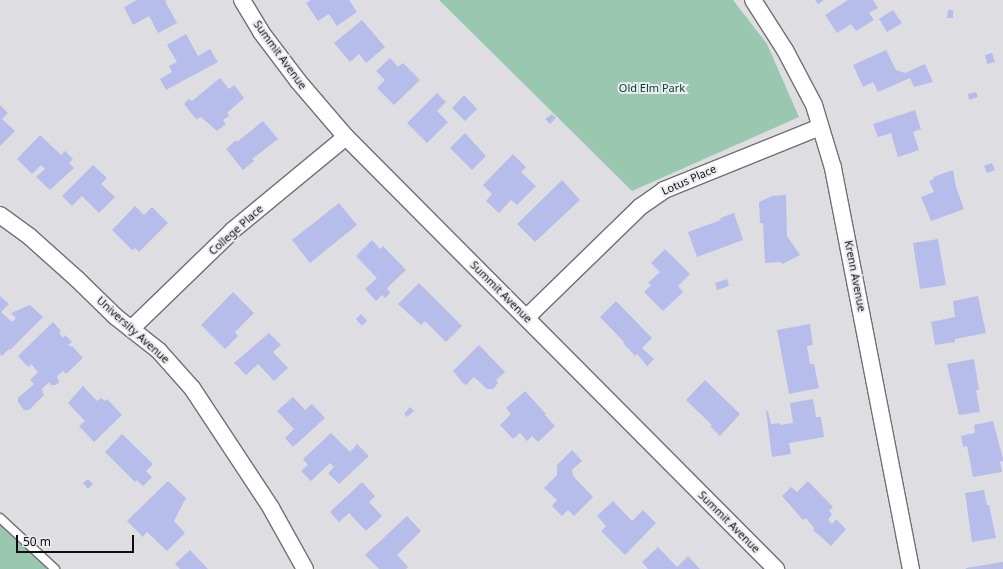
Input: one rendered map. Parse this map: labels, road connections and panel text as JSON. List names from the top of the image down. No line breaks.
{"streets":{"street":["Summit Avenue","Lotus Place","College Place","Krenn Avenue","University Avenue"]},"crossings":[["Summit Avenue","Lotus Place"],["Summit Avenue","College Place"],["Lotus Place","Krenn Avenue"],["College Place","University Avenue"]],"parks":["Old Elm Park"],"scale_bar":"50 m"}
